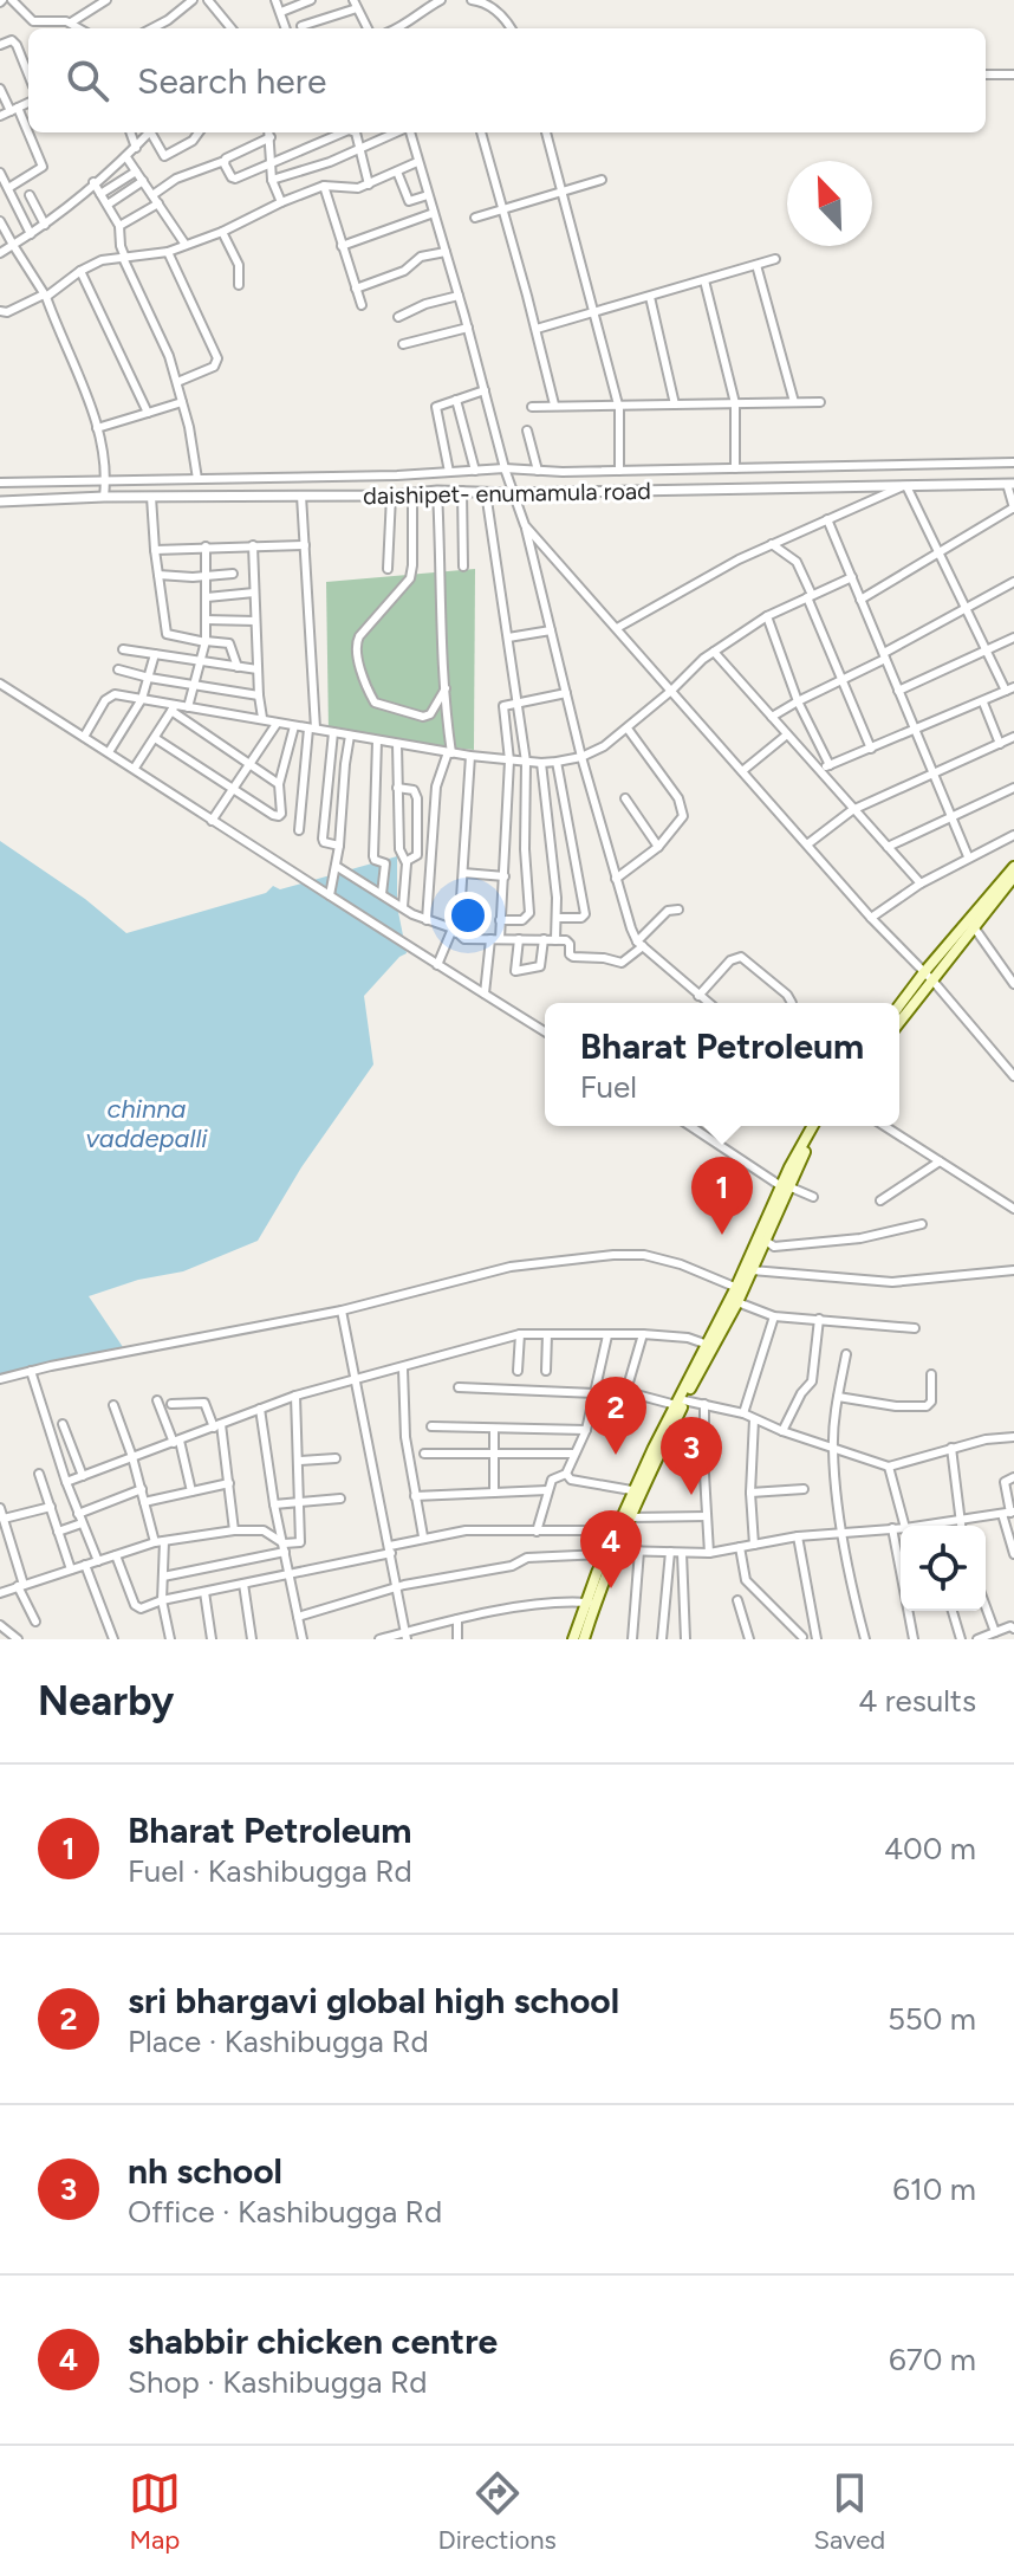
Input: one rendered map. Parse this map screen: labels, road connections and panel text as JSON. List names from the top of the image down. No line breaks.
{"streets":{"street":["daishipet- enumamula road"]},"water":["chinna vaddepalli"],"north":"top left","page":{"search":"Search here","popup":["Bharat Petroleum","Fuel"],"pins":["1","2","3","4"],"heading":["Nearby","4 results"],"list":[{"mark":"1","name":"Bharat Petroleum","note":"Fuel · Kashibugga Rd","value":"400 m"},{"mark":"2","name":"sri bhargavi global high school","note":"Place · Kashibugga Rd","value":"550 m"},{"mark":"3","name":"nh school","note":"Office · Kashibugga Rd","value":"610 m"},{"mark":"4","name":"shabbir chicken centre","note":"Shop · Kashibugga Rd","value":"670 m"}],"nav":["Map","Directions","Saved"]}}
